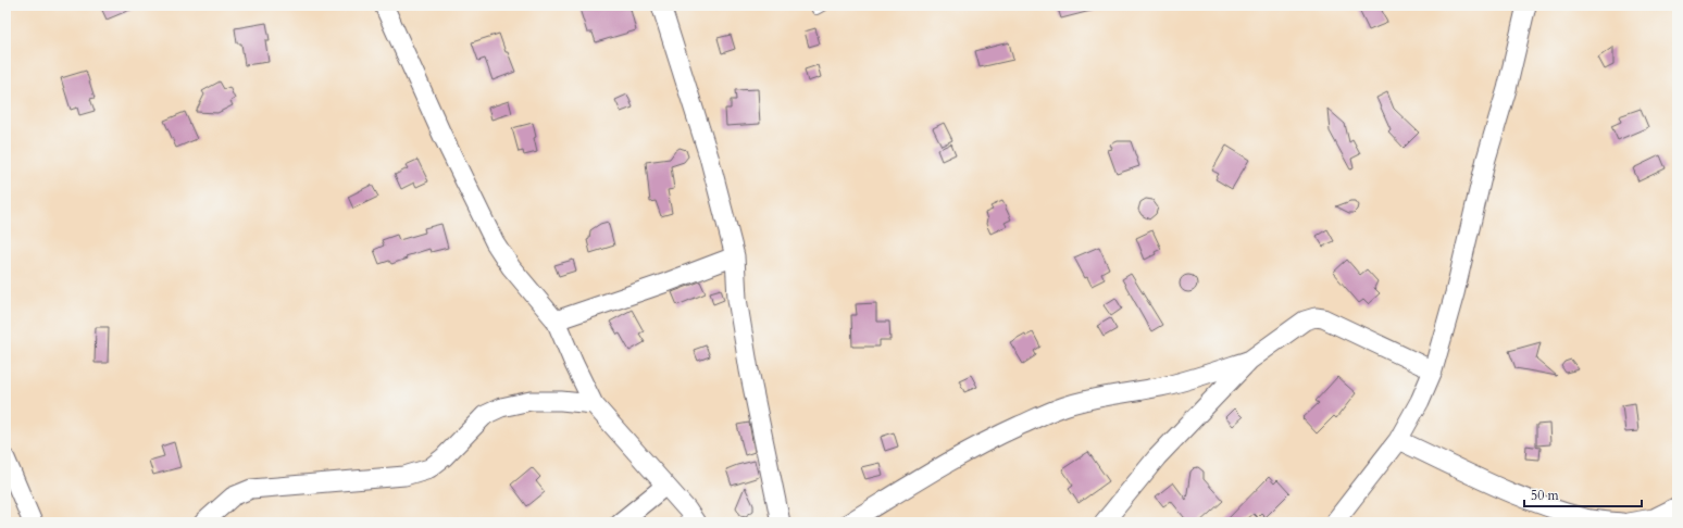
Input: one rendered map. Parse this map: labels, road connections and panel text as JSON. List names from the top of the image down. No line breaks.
{"scale_bar":"50 m"}
